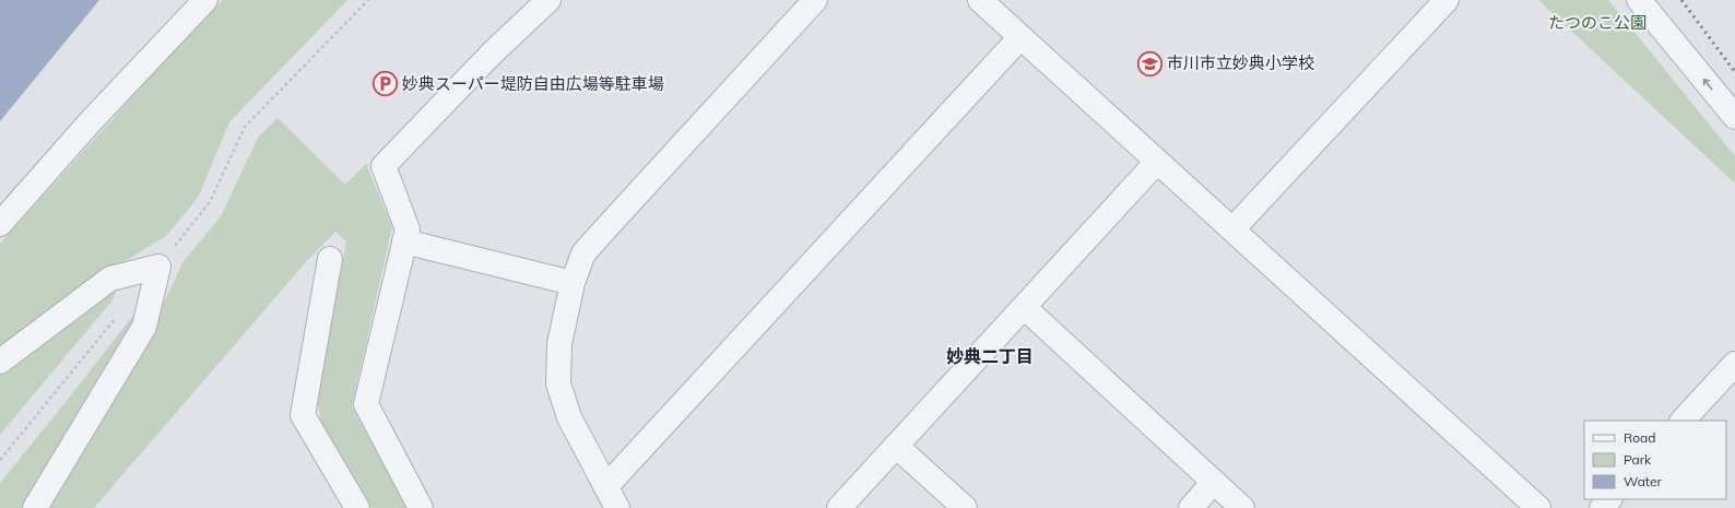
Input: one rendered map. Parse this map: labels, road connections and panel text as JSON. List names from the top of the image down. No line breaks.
{"districts":["妙典二丁目"],"parks":["たつのこ公園"],"places":{"school or university":["市川市立妙典小学校"],"parking":["妙典スーパー堤防自由広場等駐車場"]},"legend":["Road","Park","Water"]}
